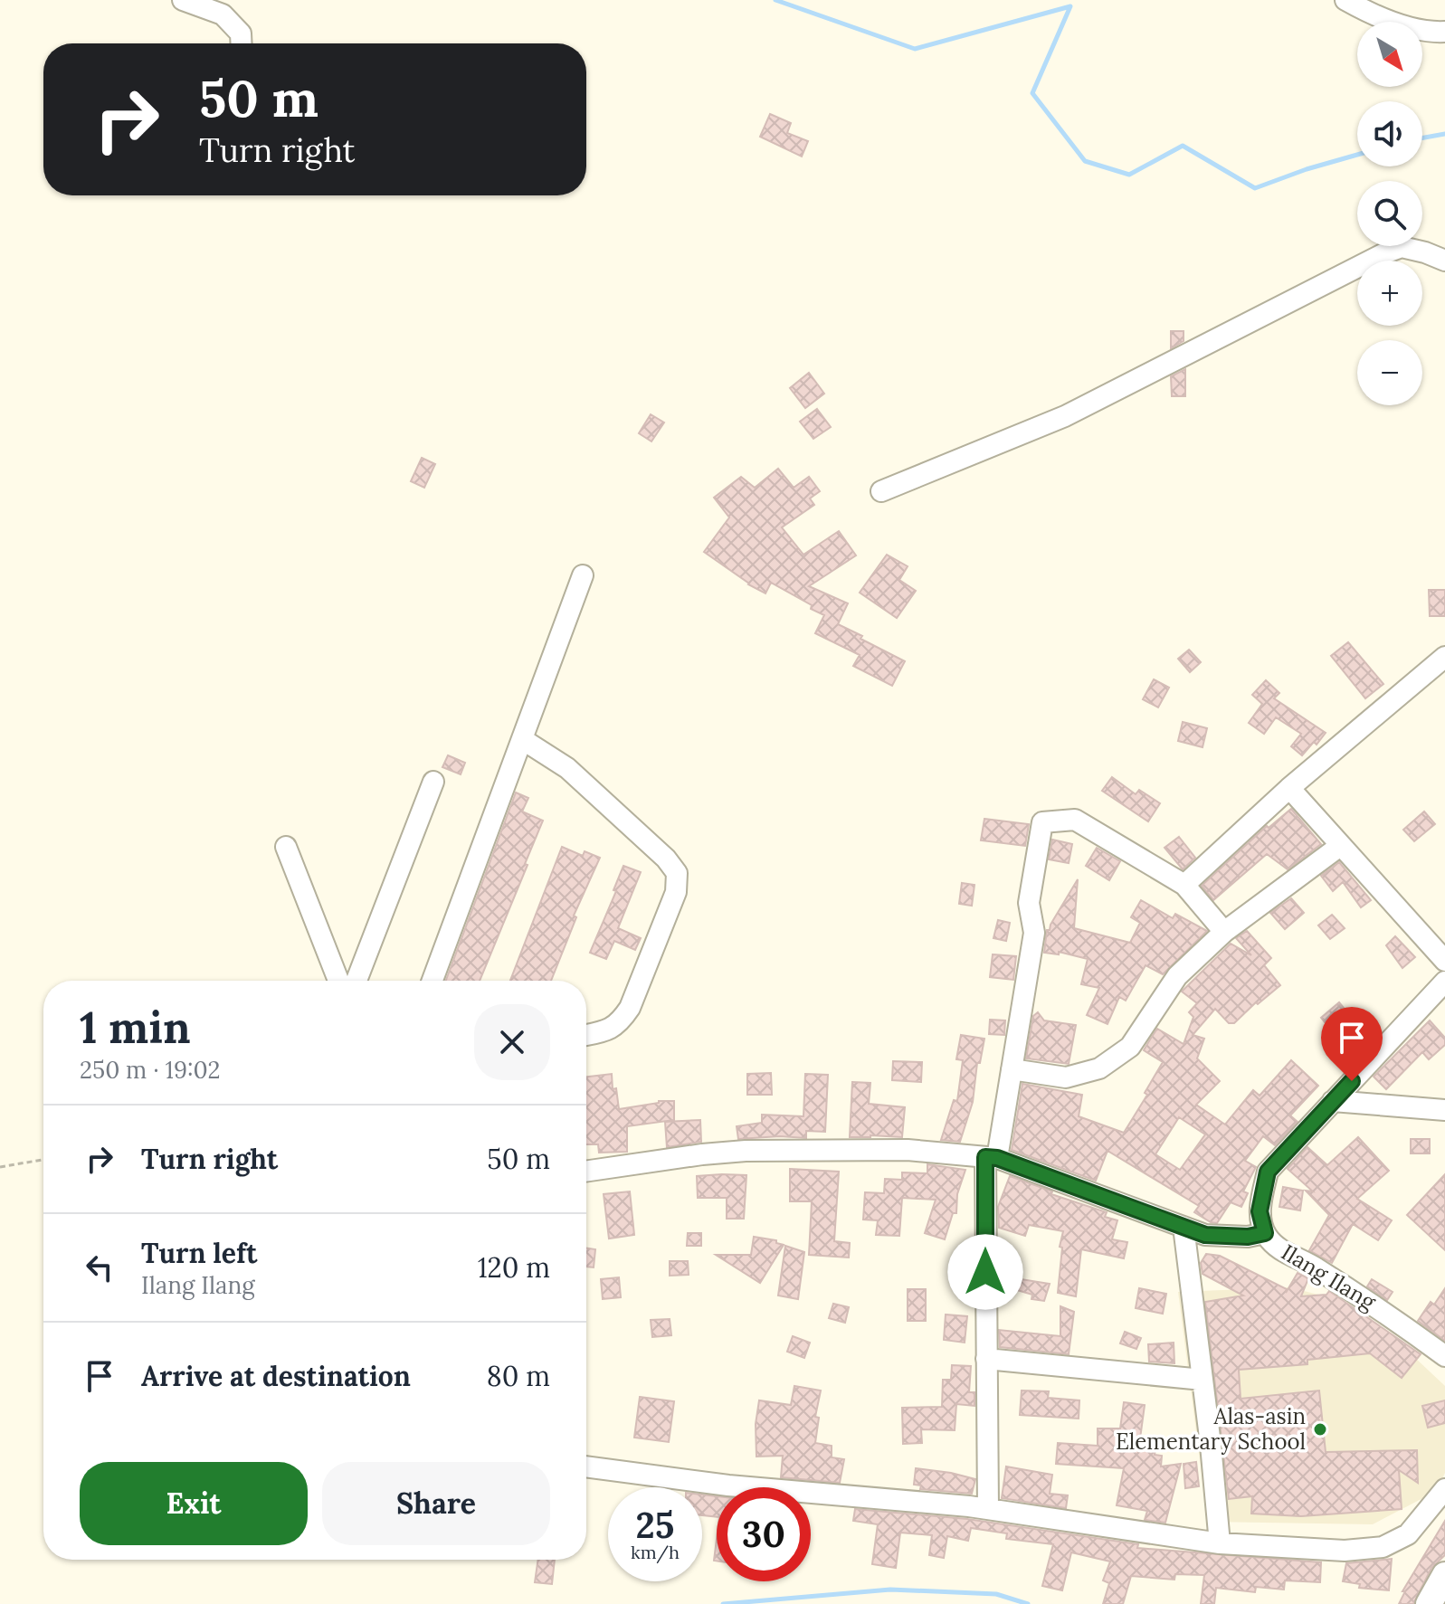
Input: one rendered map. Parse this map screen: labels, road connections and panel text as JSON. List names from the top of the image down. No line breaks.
{"streets":{"street":["Ilang Ilang"]},"places":["Alas-asin Elementary School"],"north":"bottom right","page":{"map_buttons":["+","−"],"turn":["50 m","Turn right"],"heading":["1 min","250 m · 19:02"],"list":[{"name":"Turn right","value":"50 m"},{"name":"Turn left","note":"Ilang Ilang","value":"120 m"},{"name":"Arrive at destination","value":"80 m"}],"buttons":["Exit","Share"],"speed":"25 km/h","limit":"30"}}
